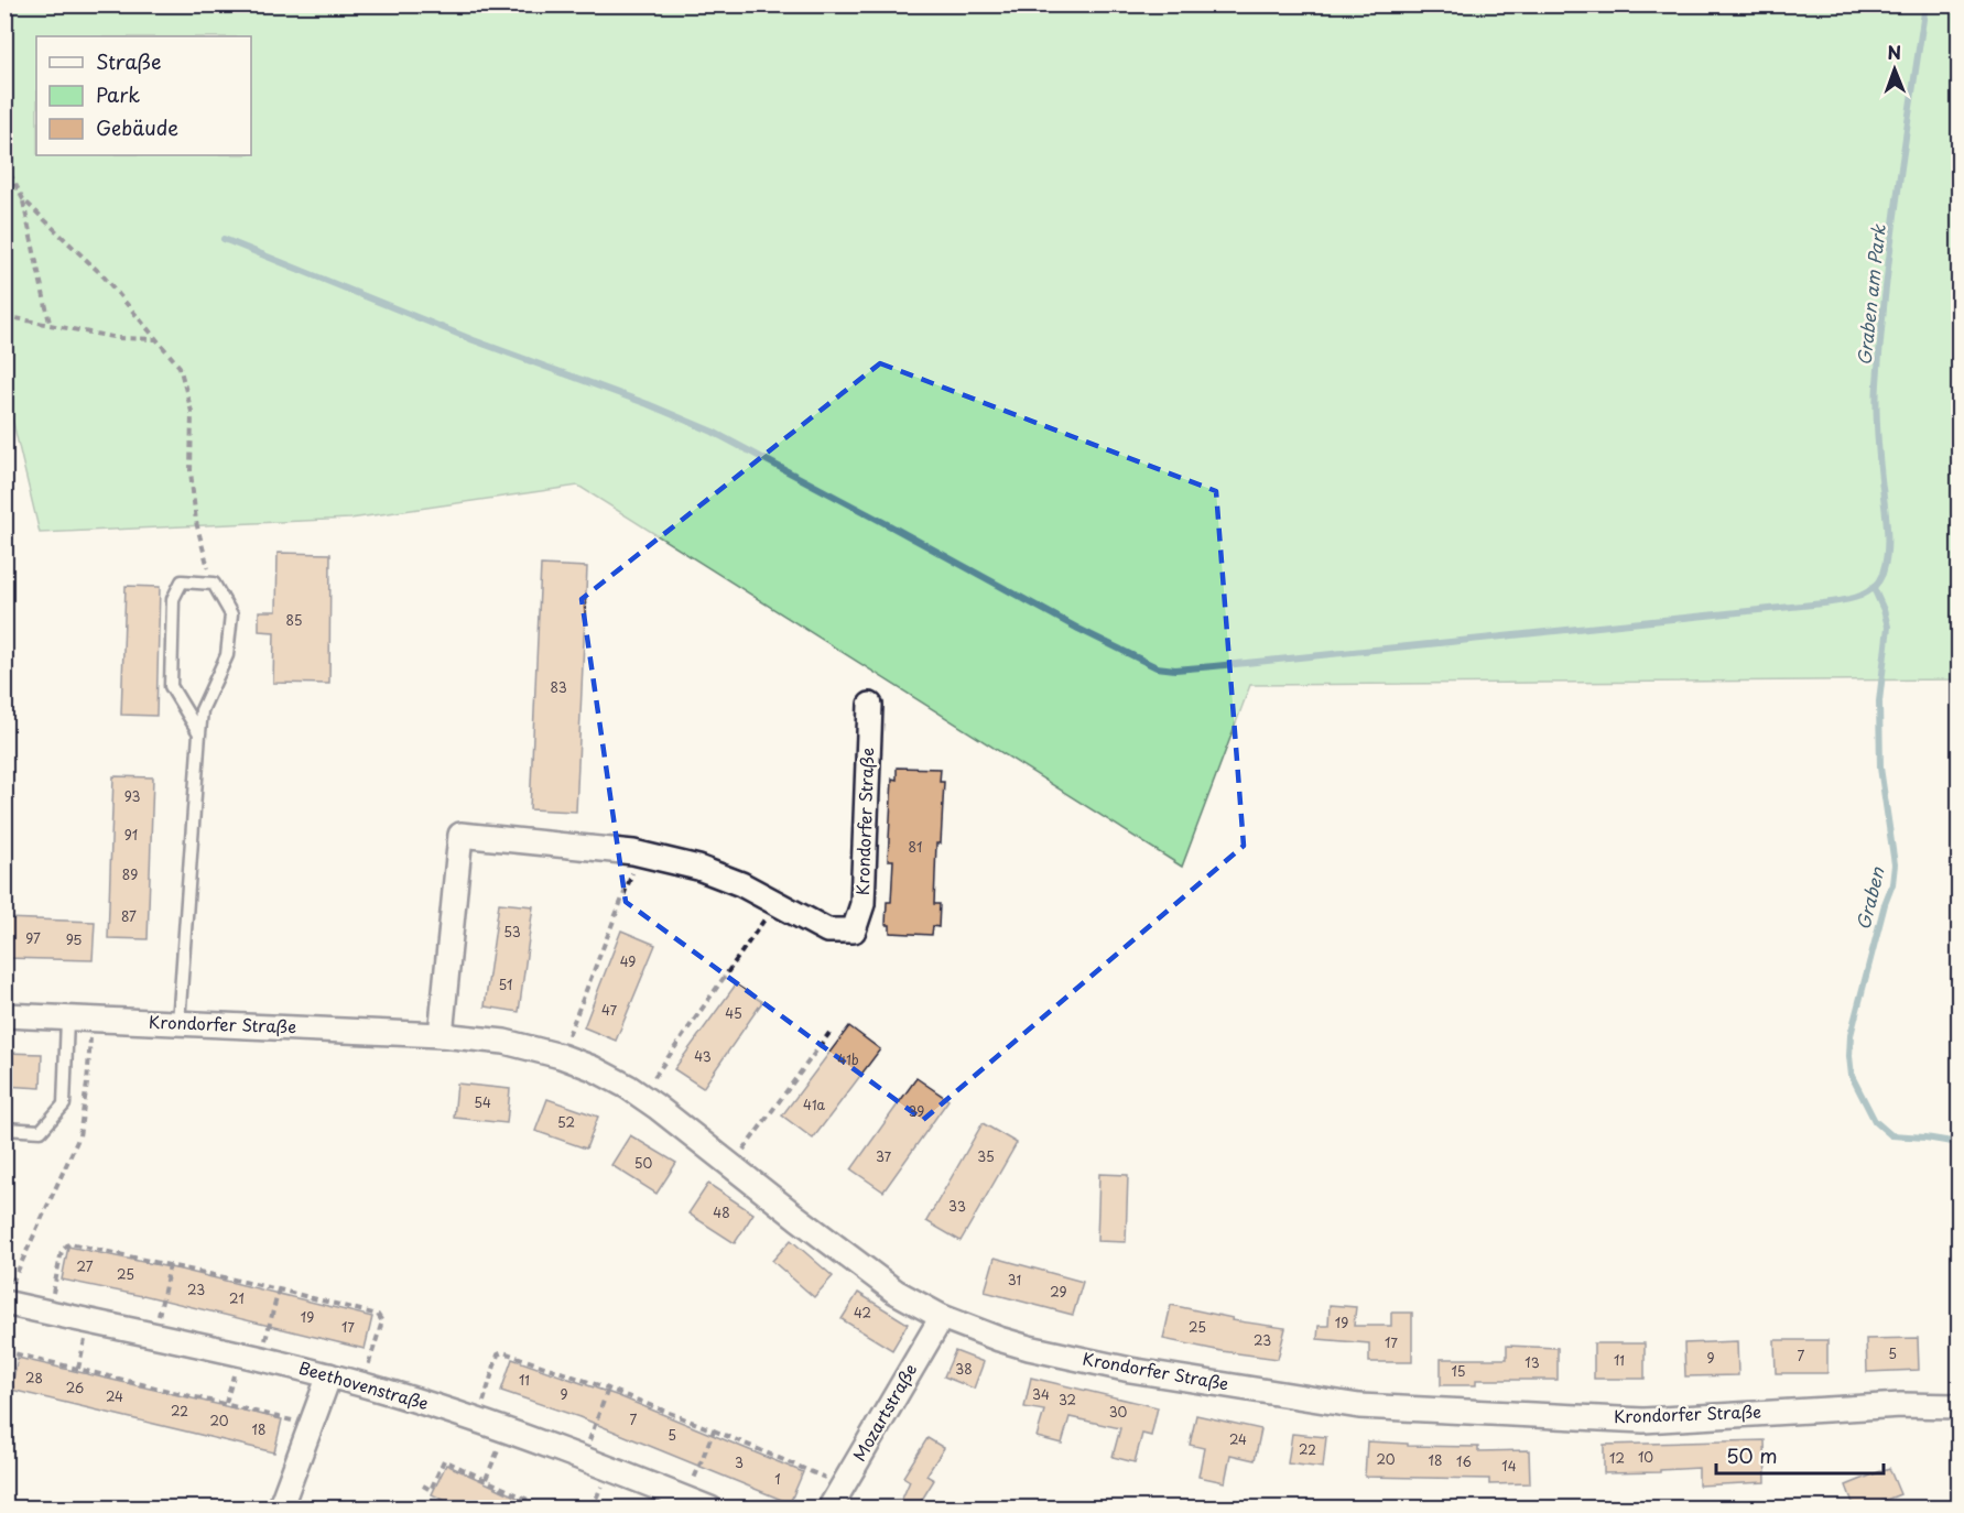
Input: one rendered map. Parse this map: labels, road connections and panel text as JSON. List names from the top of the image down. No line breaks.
{"streets":{"street":["Krondorfer Straße","Beethovenstraße","Mozartstraße"]},"crossings":[["Krondorfer Straße","Mozartstraße"]],"water":["Graben am Park","Graben"],"house_numbers":["85","83","93","91","81","89","87","53","97","95","49","51","47","45","43","41b","54","41a","39","52","37","35","50","33","48","27","25","31","23","29","21","42","19","19","17","25","23","17","5","7","9","11","13","38","15","28","11","26","9","34","24","32","22","30","7","20","18","5","24","22","10","12","20","18","16","3","14","1"],"legend":["Straße","Park","Gebäude"],"scale_bar":"50 m","north":"top"}
